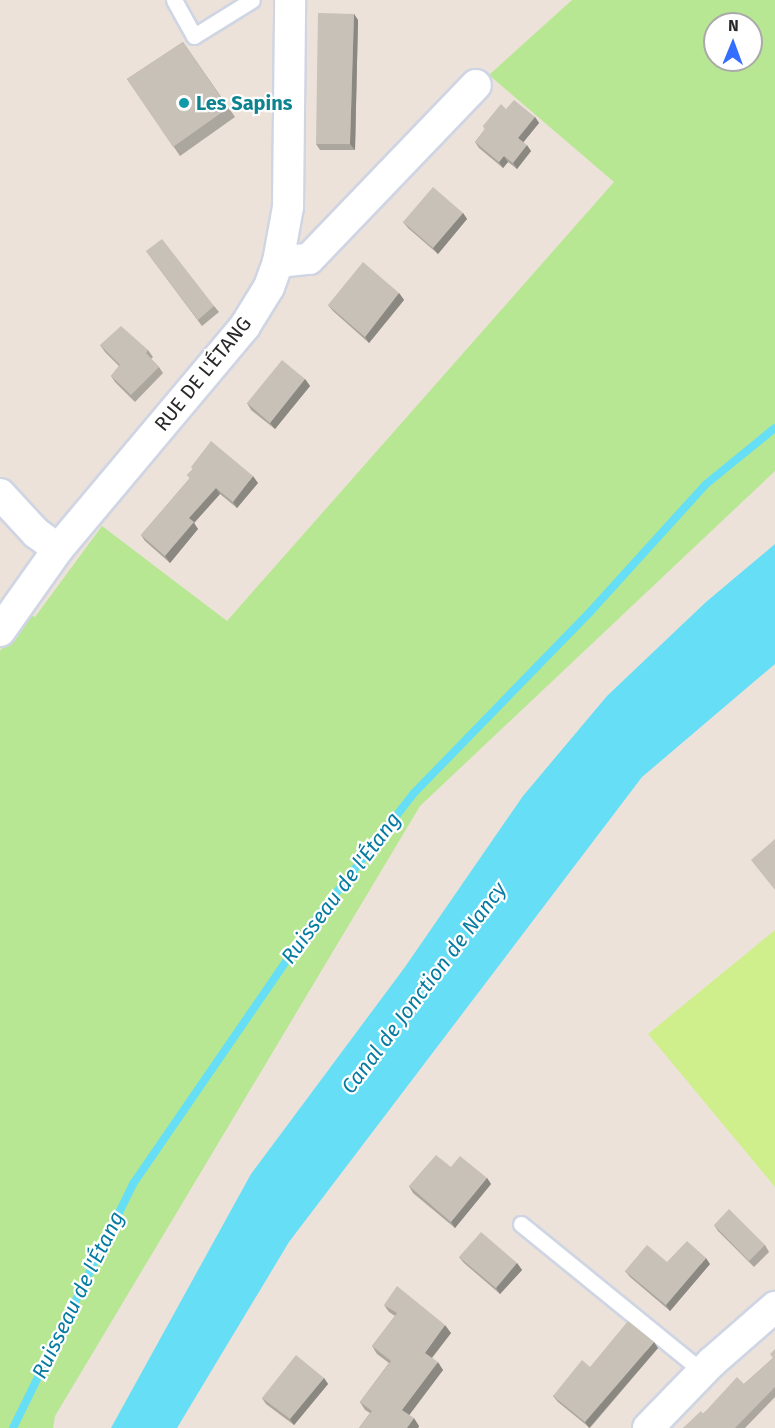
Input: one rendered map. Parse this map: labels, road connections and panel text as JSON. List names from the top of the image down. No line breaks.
{"streets":{"street":["RUE DE L'ÉTANG"]},"water":["Ruisseau de l'Étang","Canal de Jonction de Nancy"],"places":["Les Sapins"],"north":"top"}
